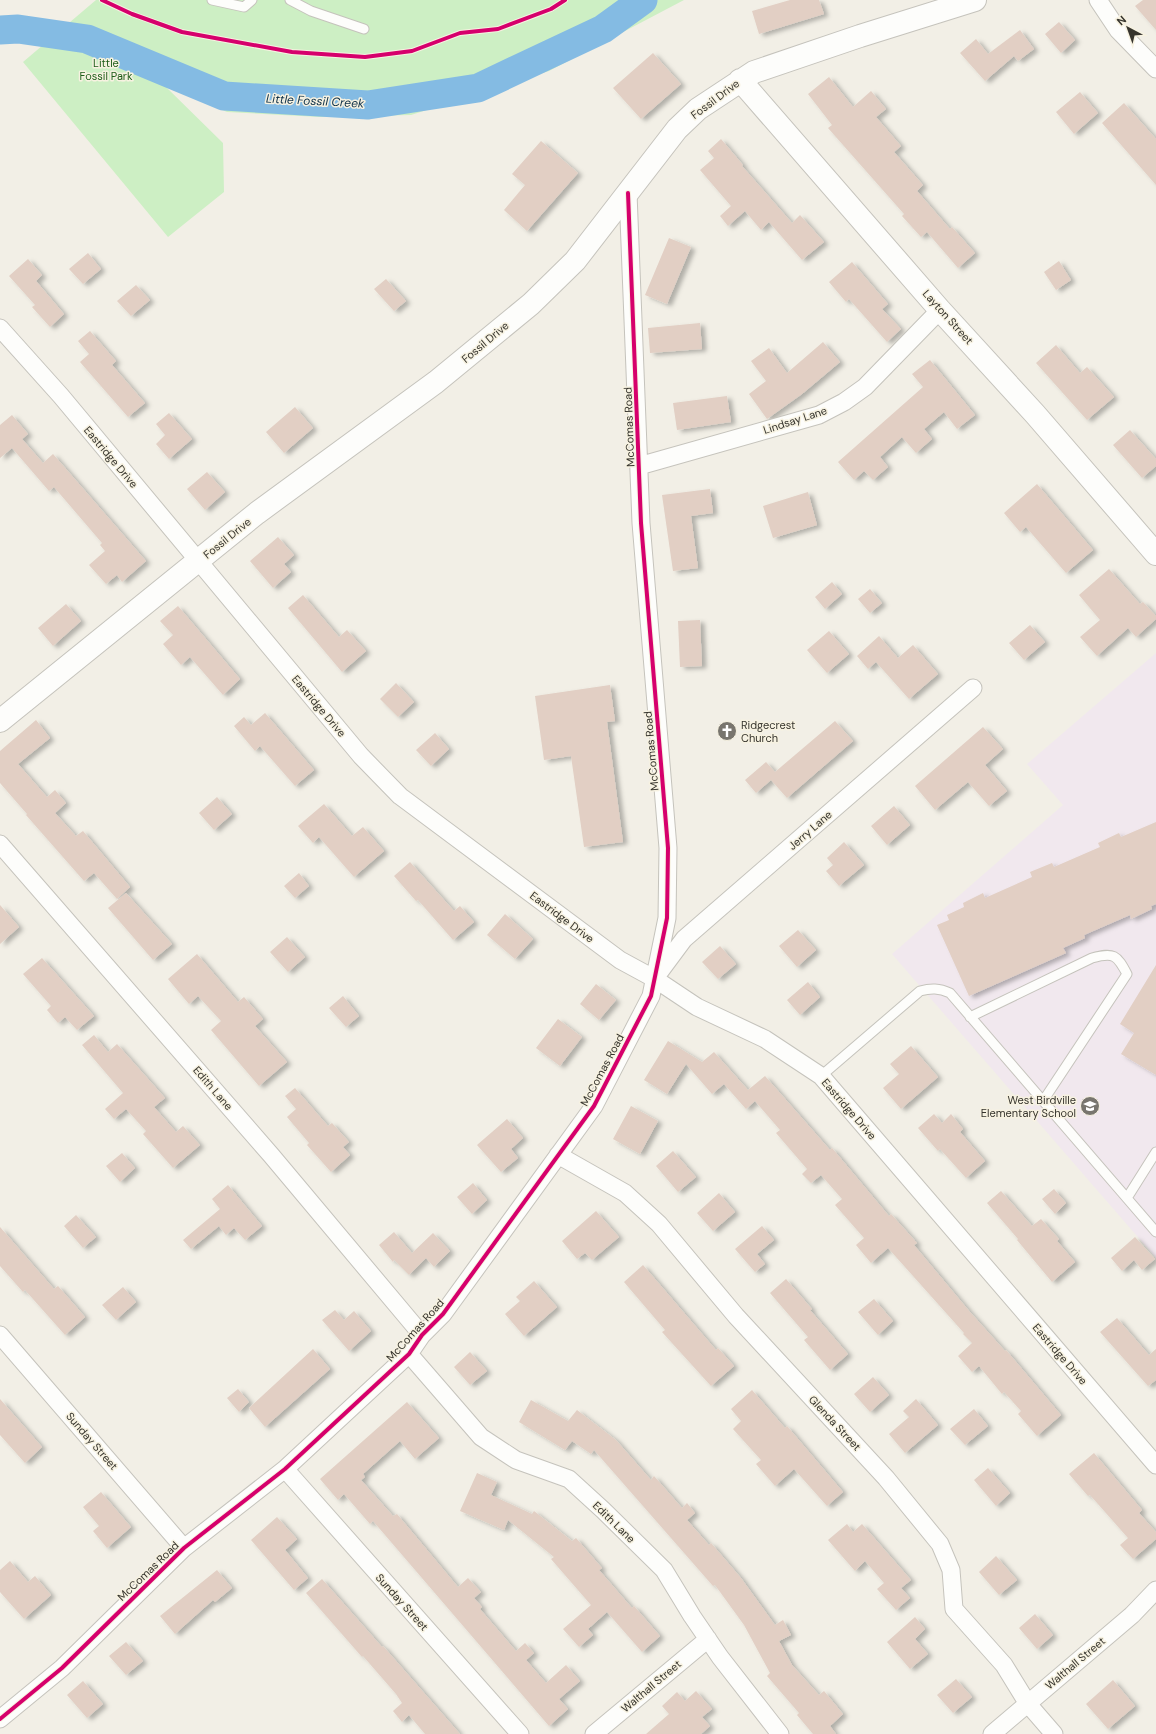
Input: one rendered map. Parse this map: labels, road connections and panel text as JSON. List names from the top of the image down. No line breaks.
{"streets":{"street":["Fossil Drive","Layton Street","Lindsay Lane","McComas Road","Eastridge Drive","Jerry Lane","Edith Lane","Glenda Street","Sunday Street","Walthall Street"]},"crossings":[["Fossil Drive","Layton Street"],["Fossil Drive","McComas Road"],["Fossil Drive","Eastridge Drive"],["Layton Street","Lindsay Lane"],["Lindsay Lane","McComas Road"],["McComas Road","Eastridge Drive"],["McComas Road","Jerry Lane"],["McComas Road","Edith Lane"],["McComas Road","Glenda Street"],["McComas Road","Sunday Street"],["Eastridge Drive","Jerry Lane"],["Edith Lane","Walthall Street"],["Glenda Street","Walthall Street"]],"water":["Little Fossil Creek"],"parks":["Little Fossil Park"],"places":{"church":["Ridgecrest Church"],"school or university":["West Birdville Elementary School"]},"north":"top left"}
